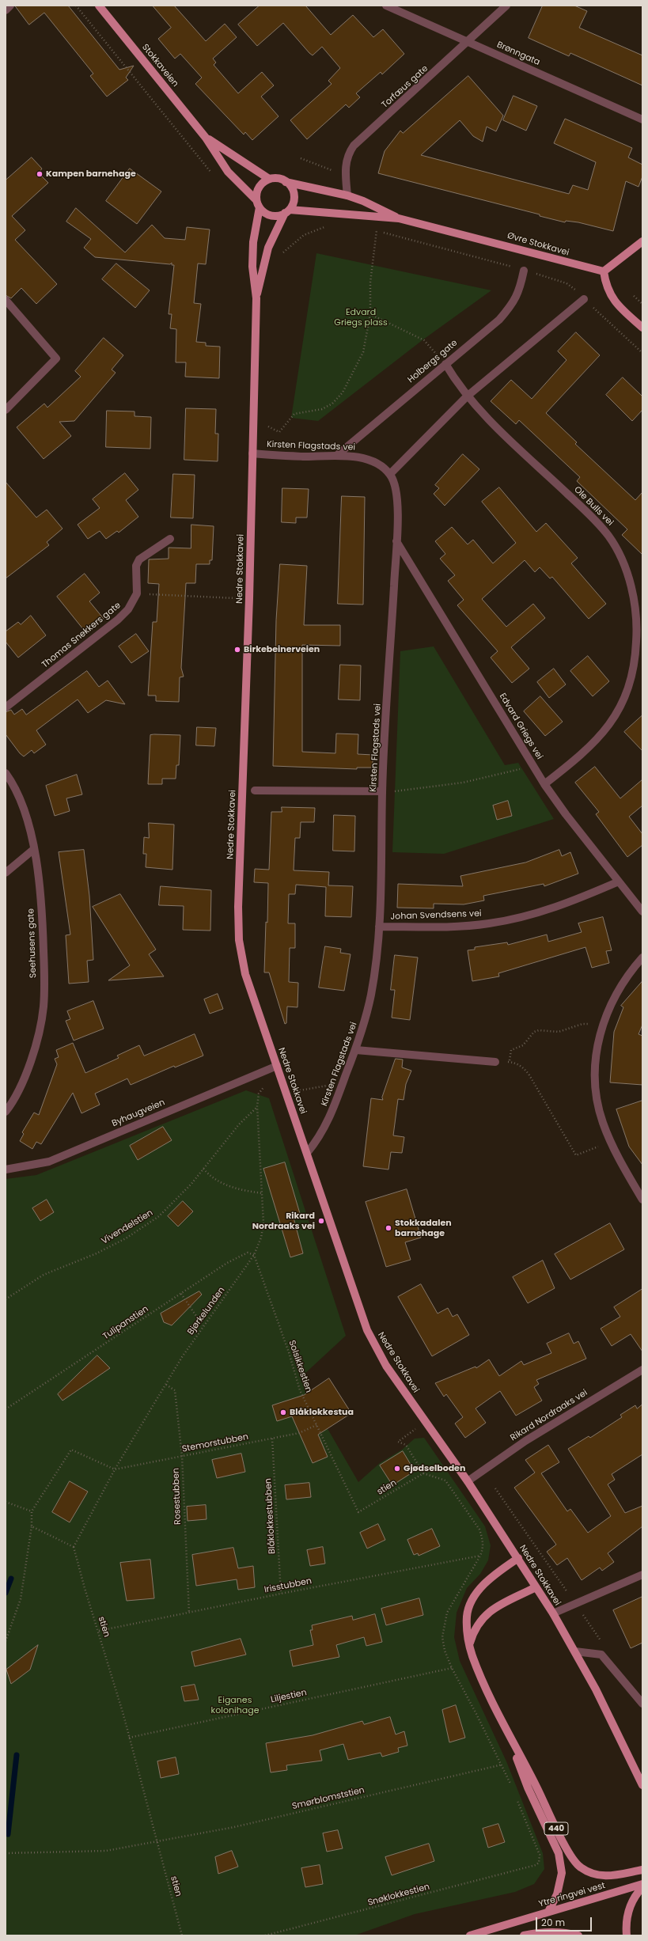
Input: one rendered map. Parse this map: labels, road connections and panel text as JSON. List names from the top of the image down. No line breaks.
{"streets":{"main road":["Stokkaveien","Øvre Stokkavei","Nedre Stokkavei","440","Ytre ringvei vest"],"street":["Brønngata","Torfæus gate","Holbergs gate","Kirsten Flagstads vei","Ole Bulls vei","Thomas Snekkers gate","Edvard Griegs vei","Johan Svendsens vei","Seehusens gate","Byhaugveien","Rikard Nordraaks vei"],"path":["Vivendelstien","Bjørkelunden","Tulipanstien","Solsikkestien","Stemorstubben","stien","Rosestubben","Blåklokkestubben","Irisstubben","Liljestien","Smørblomststien","Snøklokkestien"]},"crossings":[["Brønngata","Torfæus gate"],["Stokkaveien","Øvre Stokkavei"],["Stokkaveien","Nedre Stokkavei"],["Torfæus gate","Øvre Stokkavei"],["Øvre Stokkavei","Nedre Stokkavei"],["Holbergs gate","Kirsten Flagstads vei"],["Holbergs gate","Ole Bulls vei"],["Kirsten Flagstads vei","Nedre Stokkavei"],["Kirsten Flagstads vei","Edvard Griegs vei"],["Kirsten Flagstads vei","Johan Svendsens vei"],["Ole Bulls vei","Edvard Griegs vei"],["Nedre Stokkavei","Byhaugveien"],["Nedre Stokkavei","Rikard Nordraaks vei"],["Nedre Stokkavei","stien"],["Nedre Stokkavei","440"],["Edvard Griegs vei","Johan Svendsens vei"],["Vivendelstien","Bjørkelunden"],["Bjørkelunden","Tulipanstien"],["Bjørkelunden","Solsikkestien"],["Bjørkelunden","Stemorstubben"],["Bjørkelunden","stien"],["Bjørkelunden","Rosestubben"],["Tulipanstien","Solsikkestien"],["Solsikkestien","Stemorstubben"],["Solsikkestien","stien"],["Stemorstubben","Rosestubben"],["Stemorstubben","Blåklokkestubben"],["stien","Irisstubben"],["stien","Liljestien"],["stien","Smørblomststien"],["Rosestubben","Irisstubben"],["Blåklokkestubben","Irisstubben"],["440","Ytre ringvei vest"]],"parks":["Edvard Griegs plass","Eiganes kolonihage"],"places":["Kampen barnehage","Birkebeinerveien","Rikard Nordraaks vei","Stokkadalen barnehage","Blåklokkestua","Gjødselboden"],"scale_bar":"20 m"}
